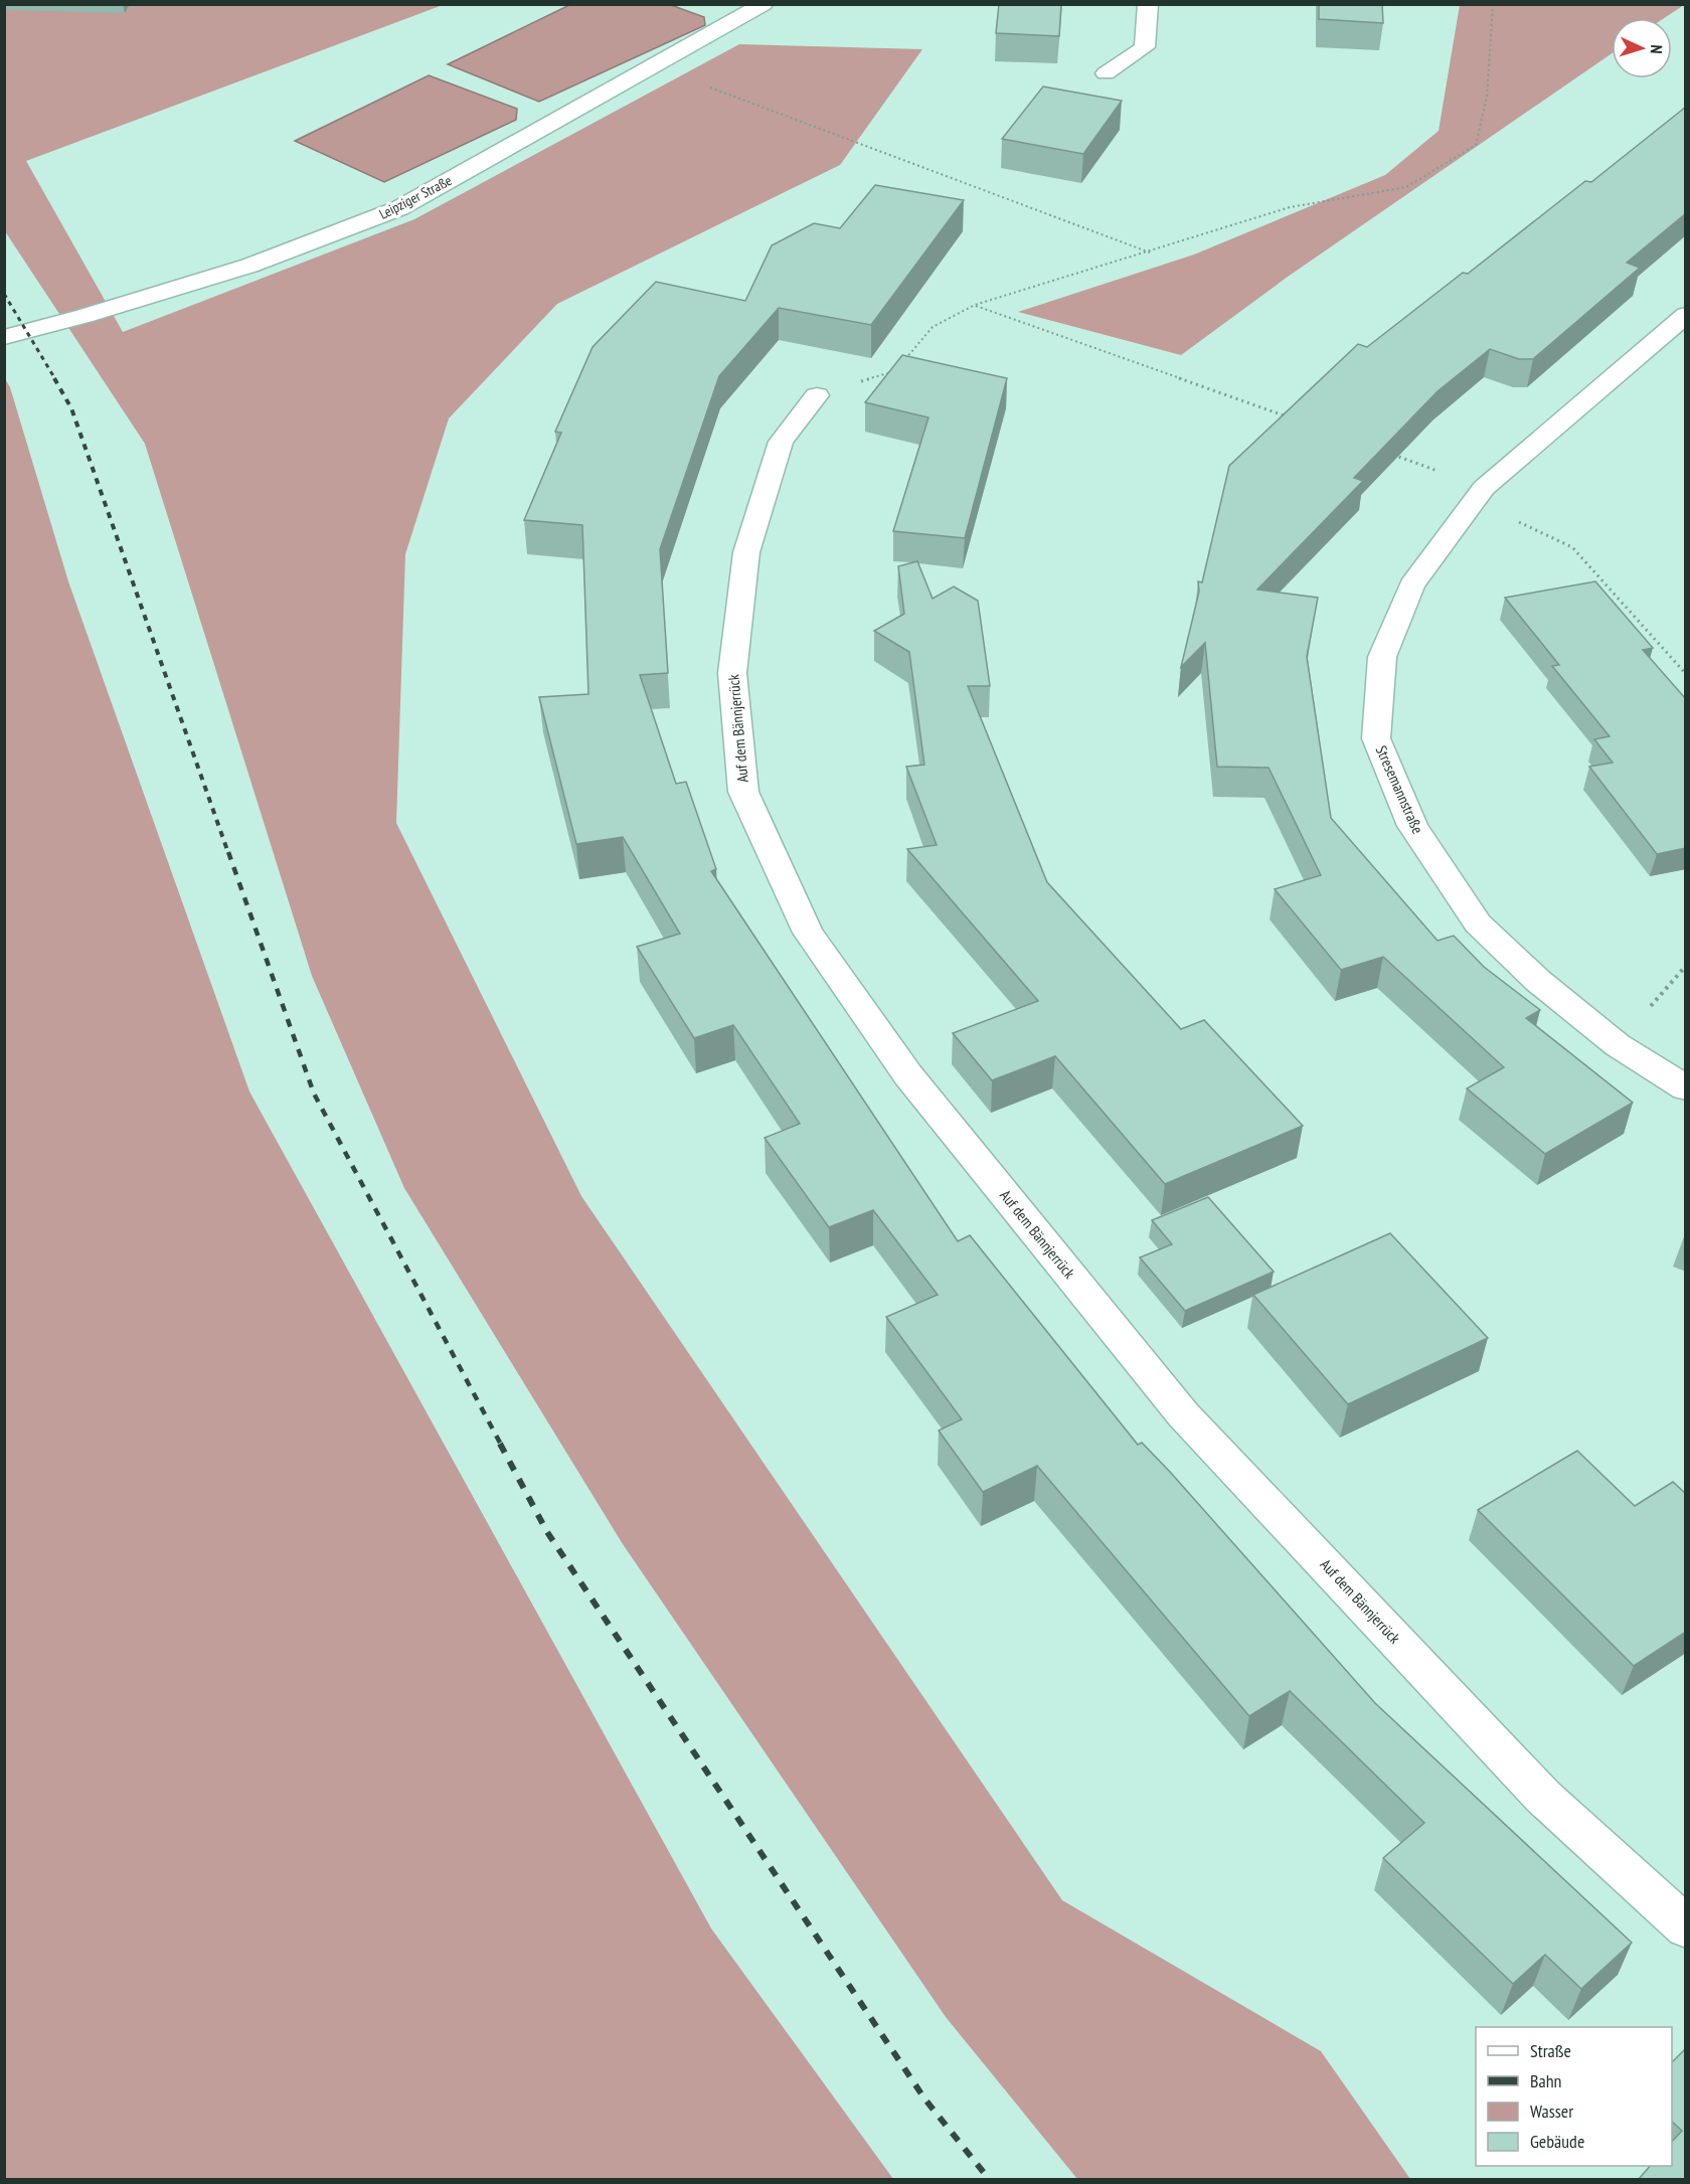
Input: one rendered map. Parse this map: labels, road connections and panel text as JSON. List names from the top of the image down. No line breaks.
{"streets":{"street":["Leipziger Straße","Auf dem Bännjerrück","Stresemannstraße"]},"legend":["Straße","Bahn","Wasser","Gebäude"],"north":"right"}
